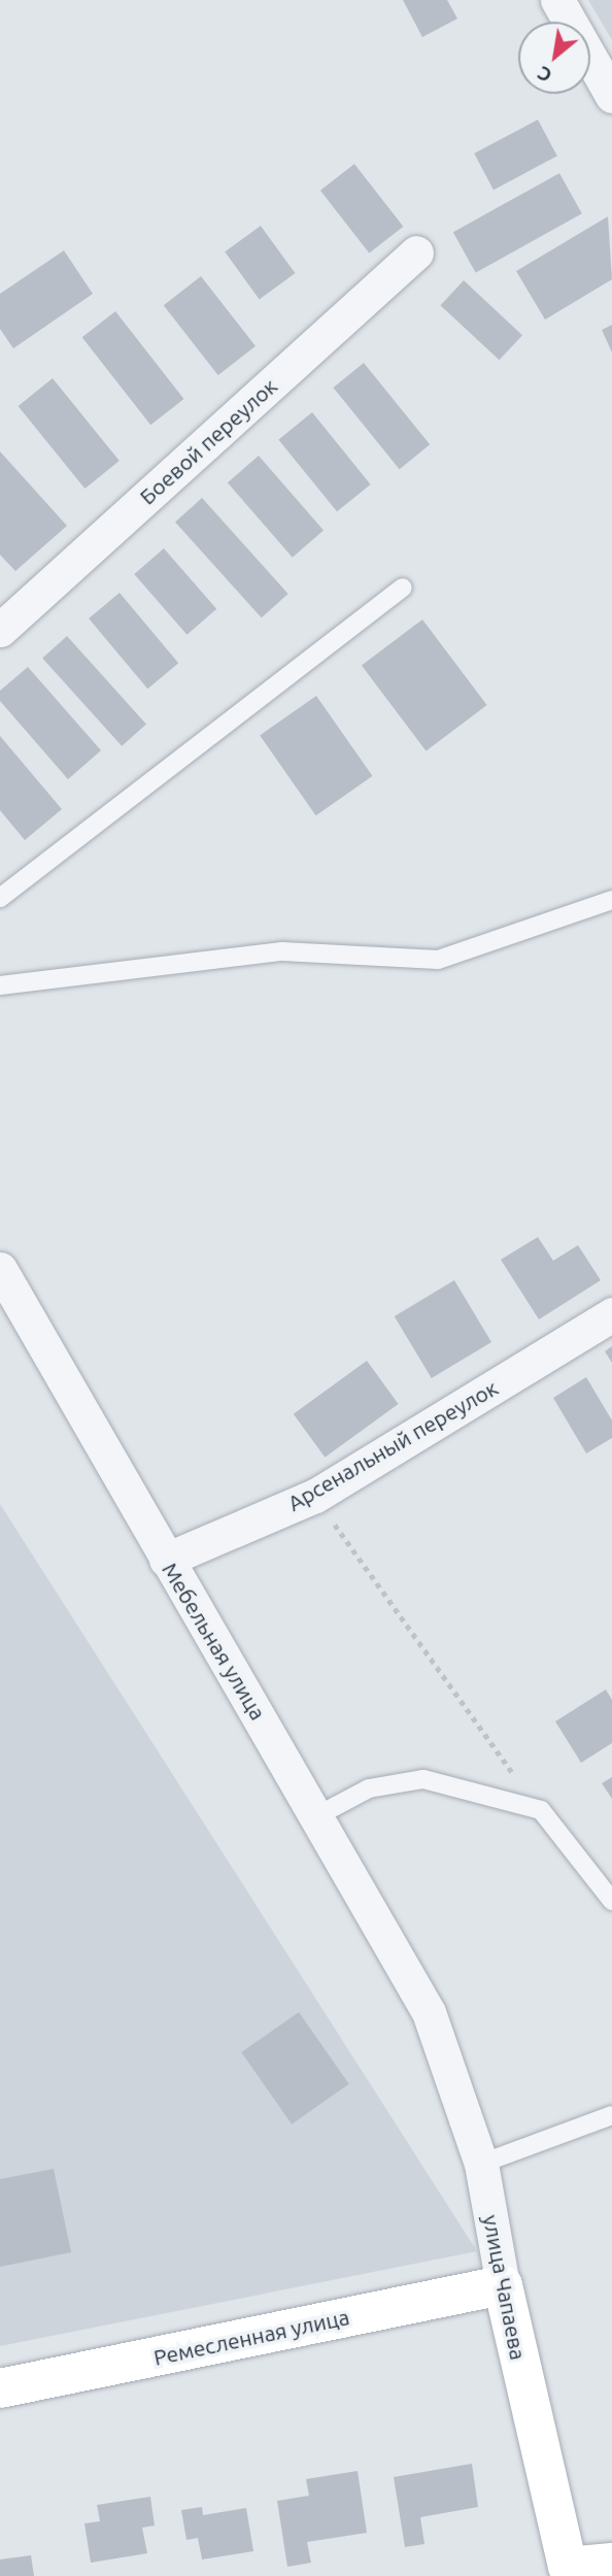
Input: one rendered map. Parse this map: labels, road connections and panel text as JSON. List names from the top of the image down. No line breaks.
{"streets":{"street":["Боевой переулок","Арсенальный переулок","Мебельная улица","улица Чапаева","Ремесленная улица"]},"crossings":[["Арсенальный переулок","Мебельная улица"],["Мебельная улица","улица Чапаева"],["улица Чапаева","Ремесленная улица"]],"north":"bottom left"}
